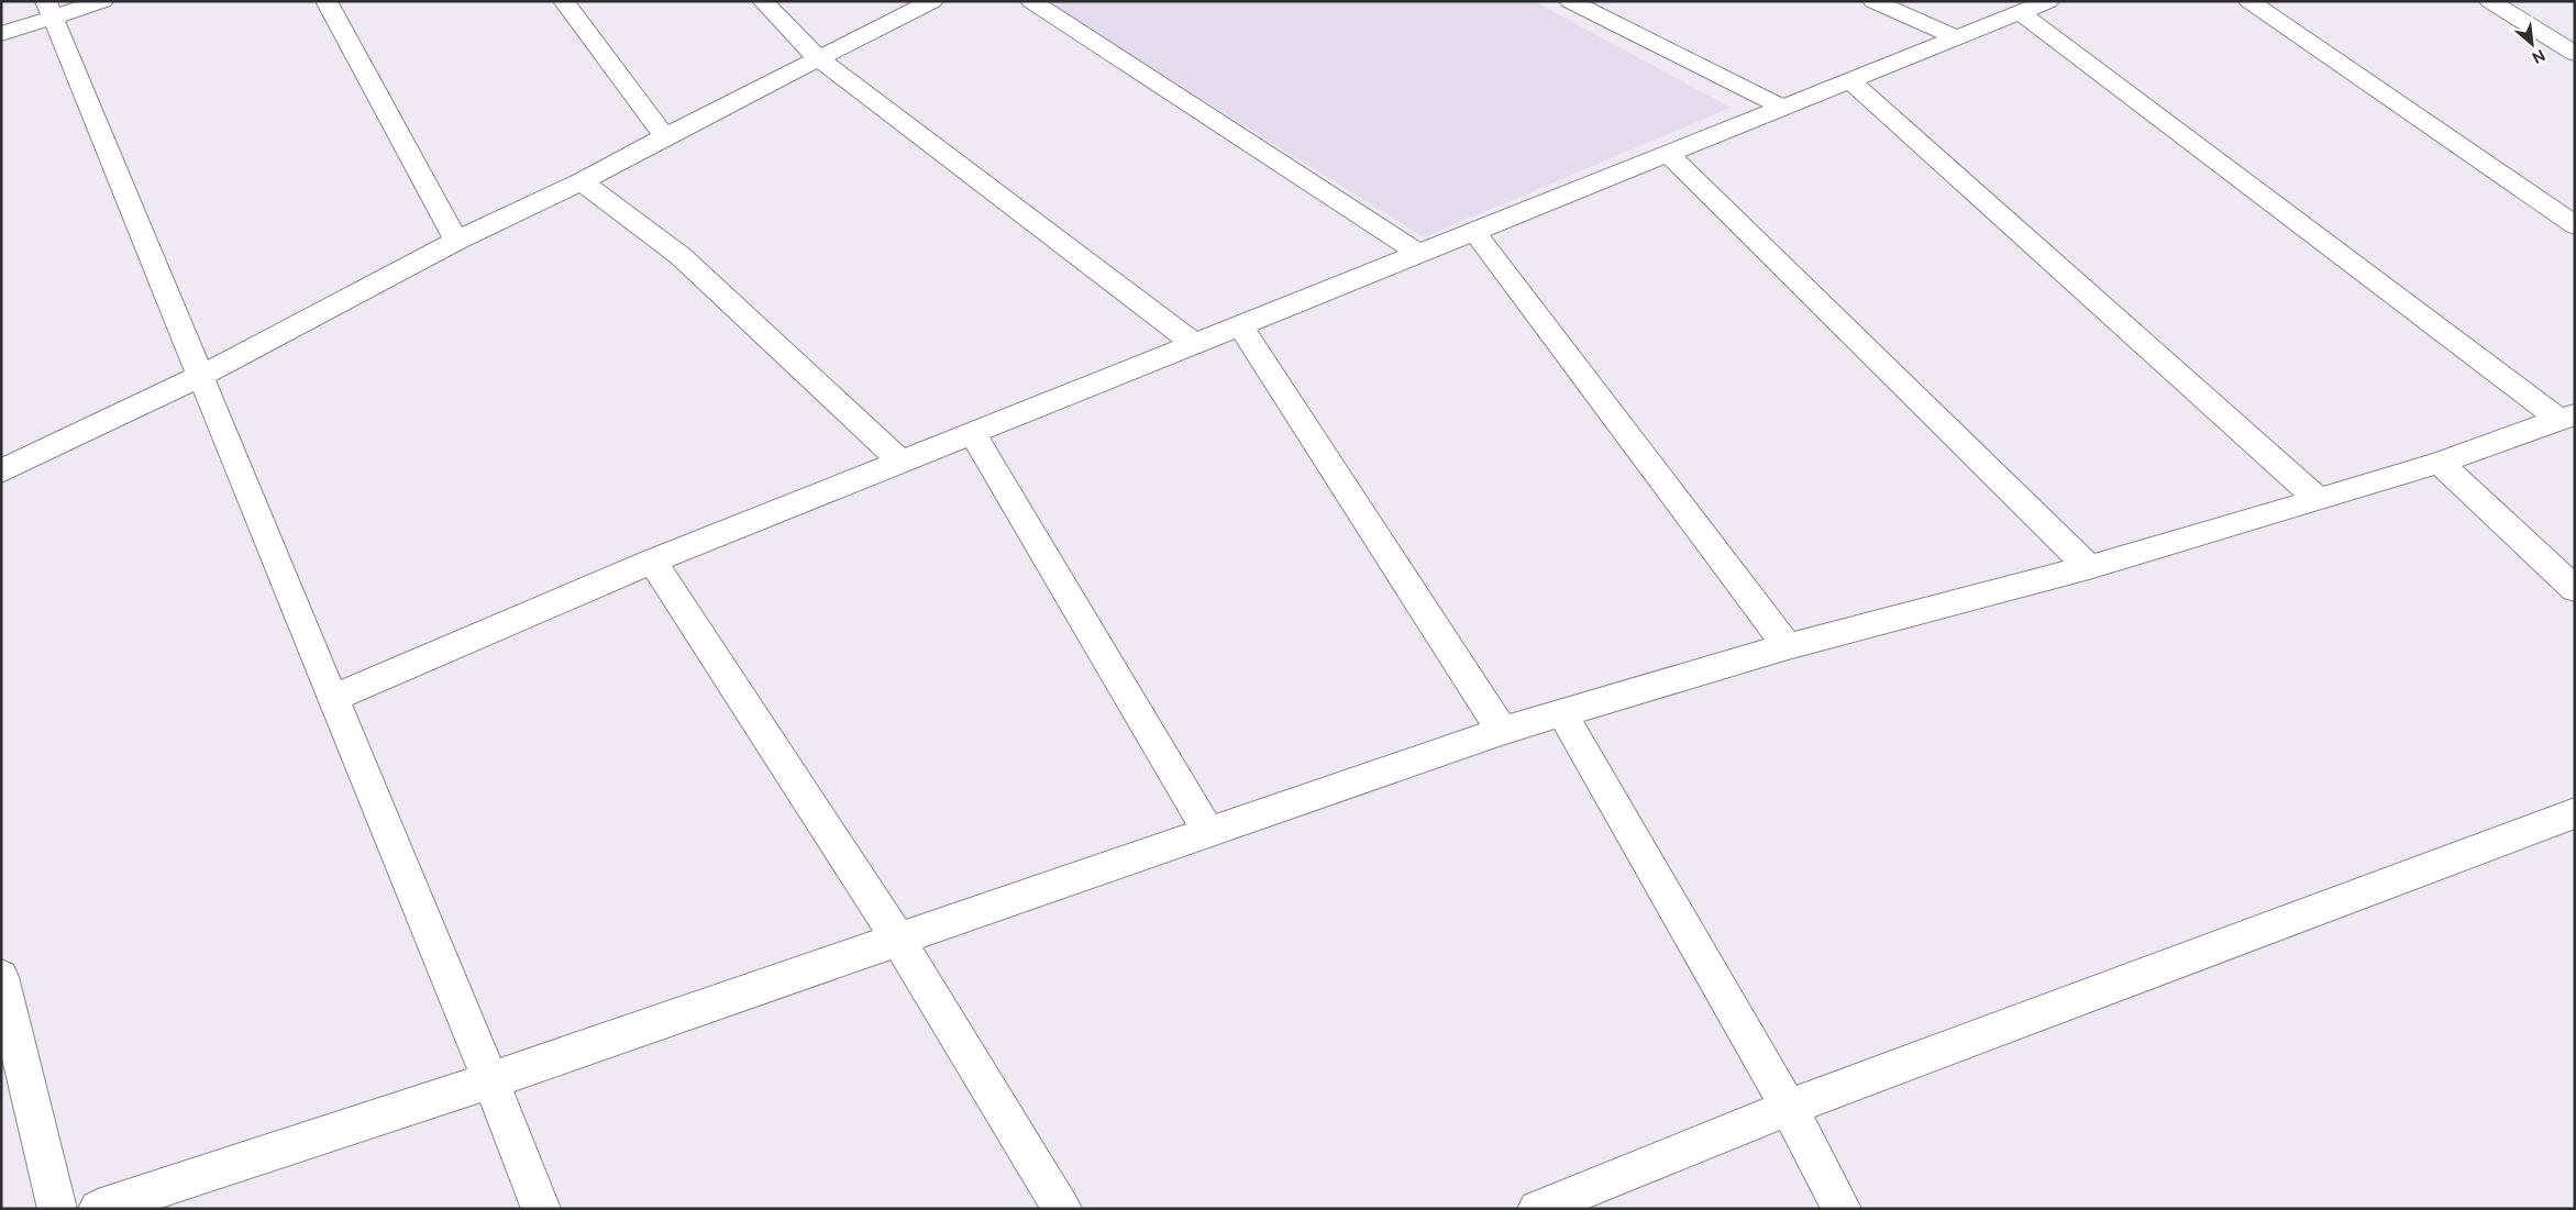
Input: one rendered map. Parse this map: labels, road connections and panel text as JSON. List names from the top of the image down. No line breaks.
{"north":"bottom right"}
